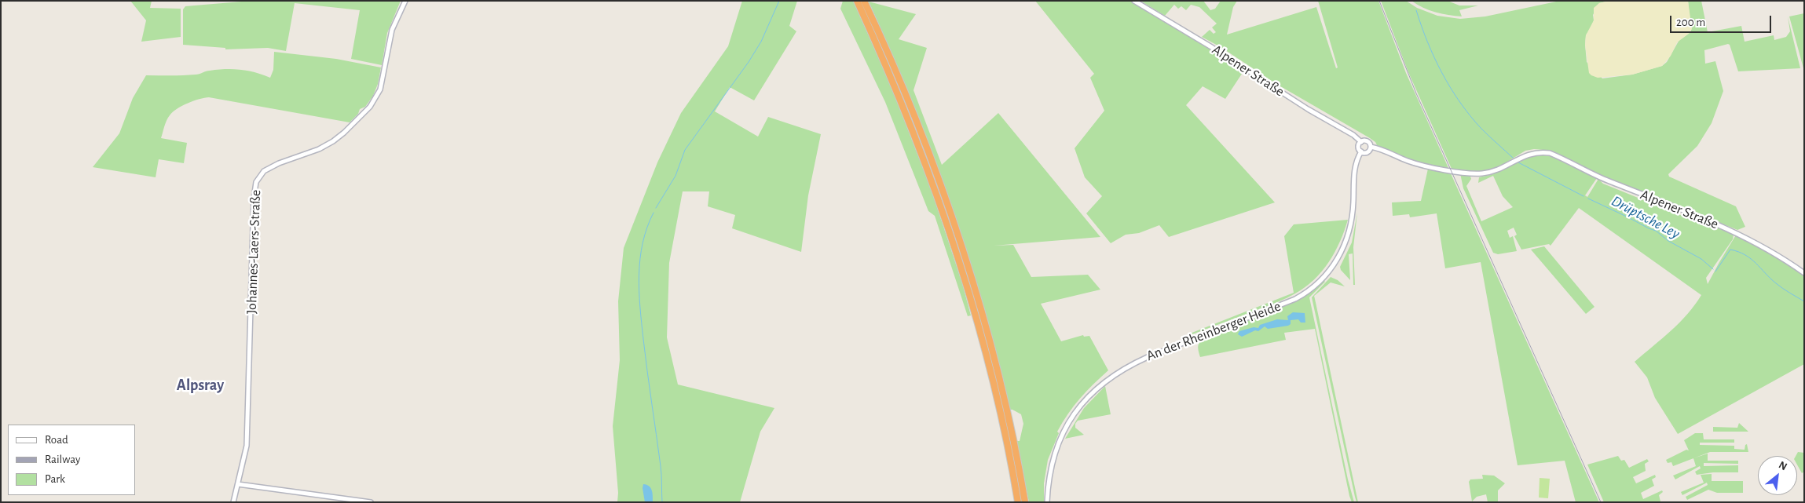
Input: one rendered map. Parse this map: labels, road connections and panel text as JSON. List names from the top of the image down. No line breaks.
{"streets":{"street":["Alpener Straße","Johannes-Laers-Straße","An der Rheinberger Heide"]},"crossings":[["Alpener Straße","An der Rheinberger Heide"]],"districts":["Alpsray"],"water":["Drüptsche Ley"],"legend":["Road","Railway","Park"],"scale_bar":"200 m","north":"top right"}
